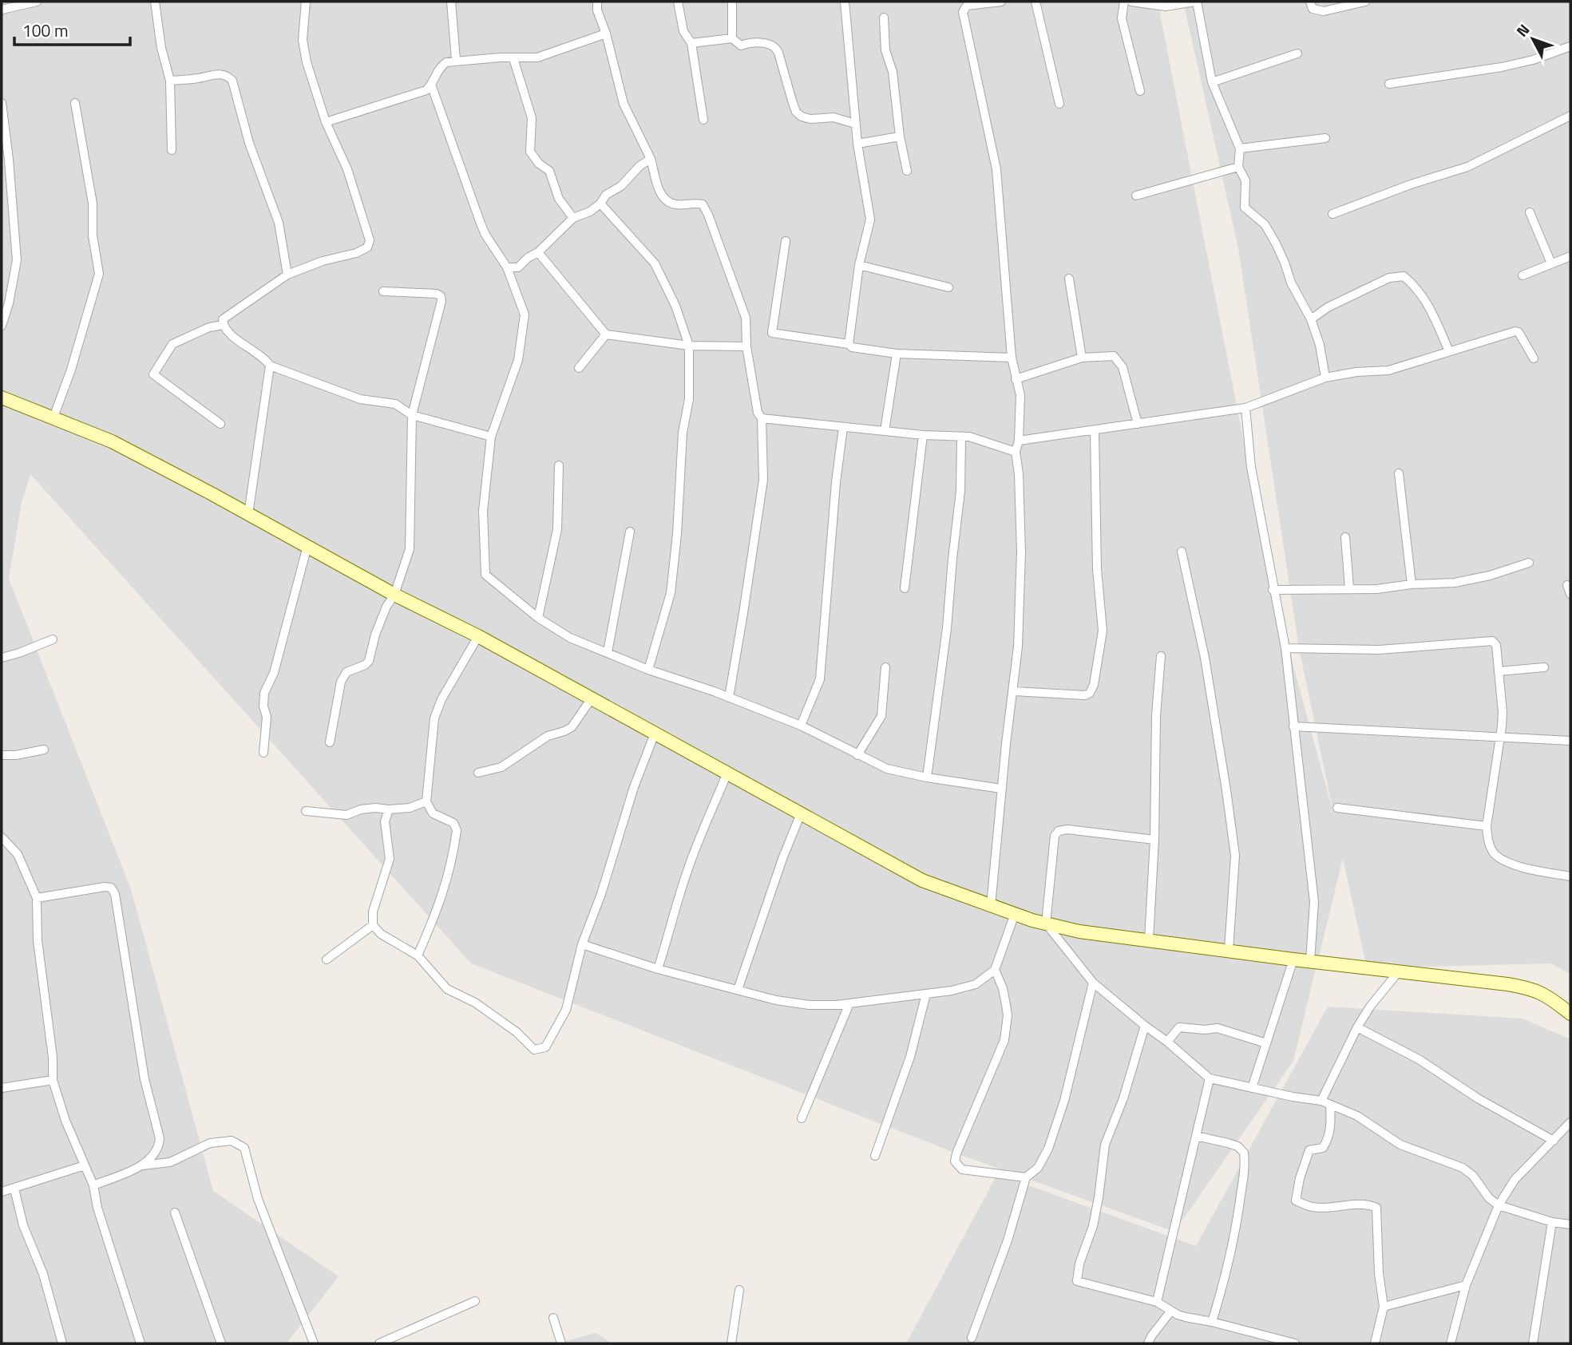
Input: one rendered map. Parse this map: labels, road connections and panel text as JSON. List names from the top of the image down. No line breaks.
{"scale_bar":"100 m","north":"top left"}
